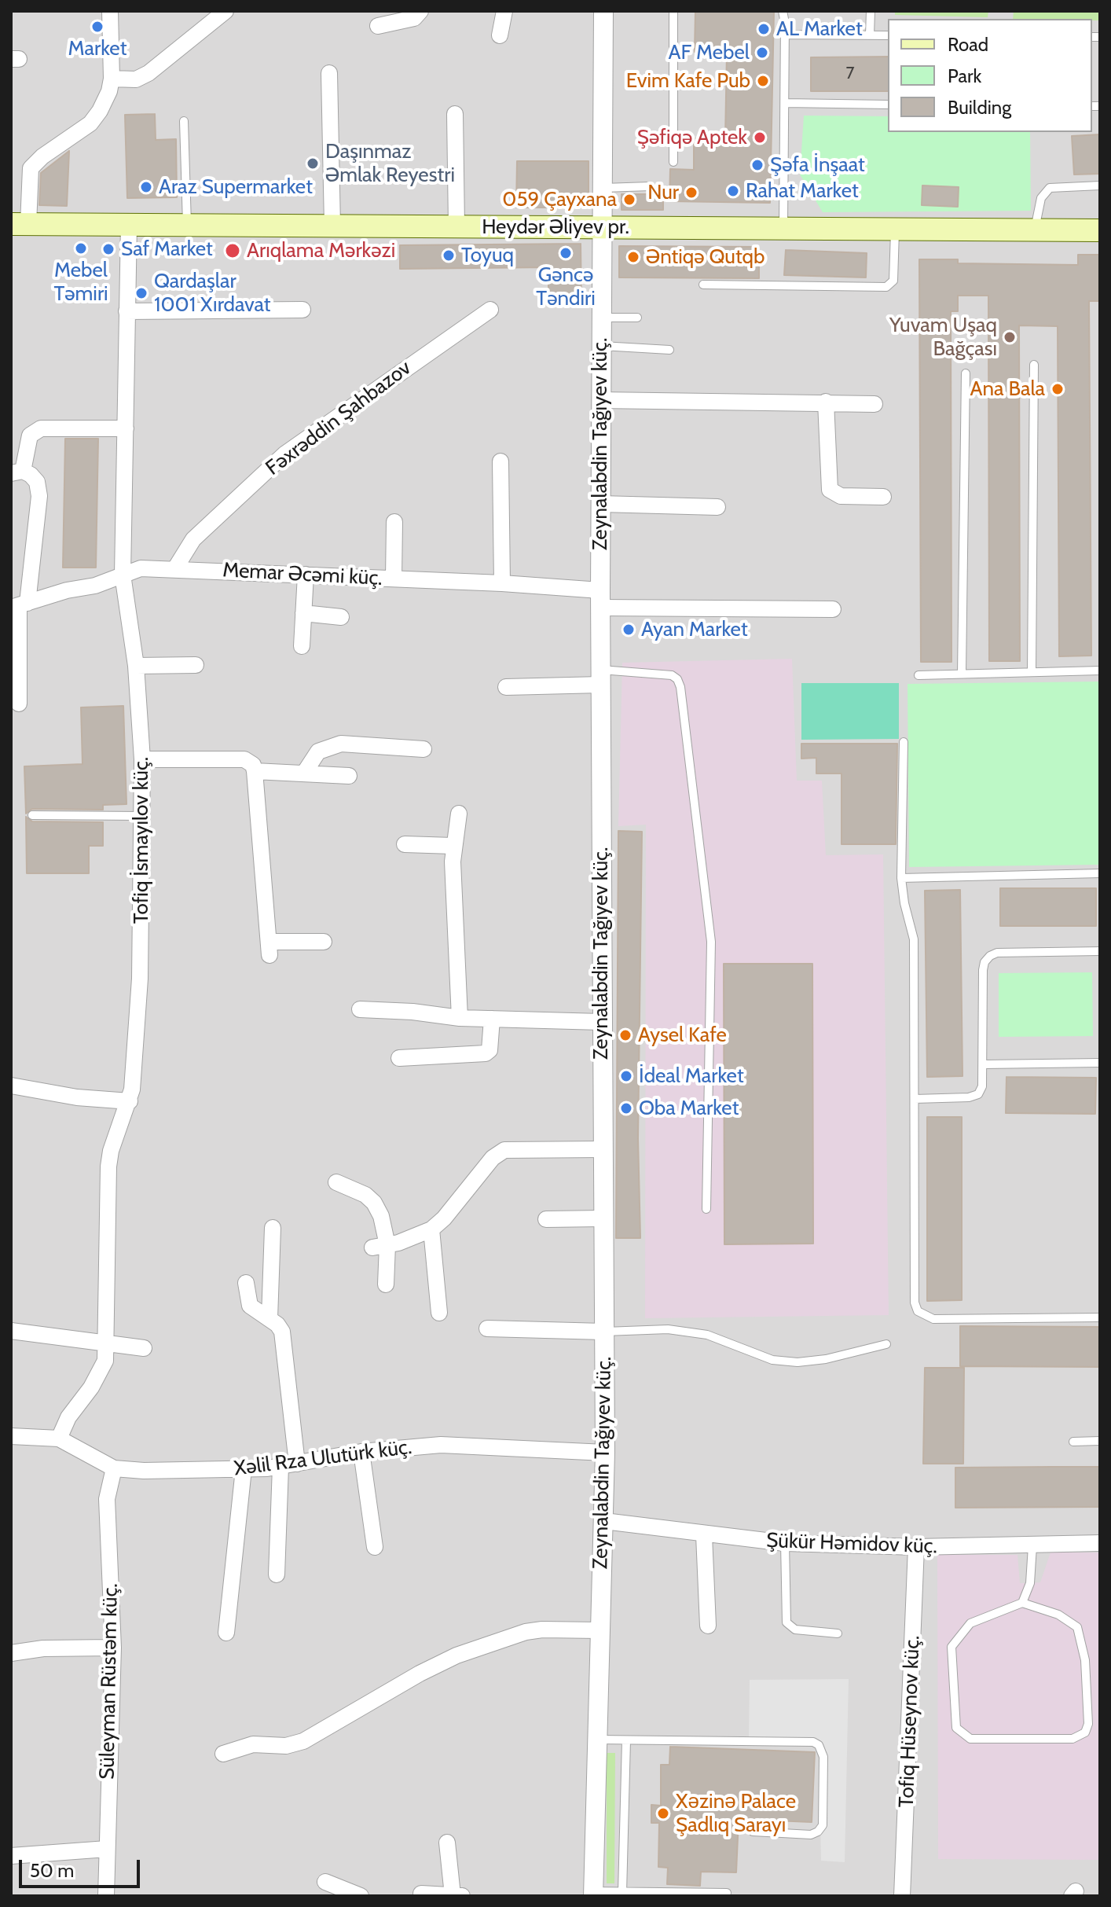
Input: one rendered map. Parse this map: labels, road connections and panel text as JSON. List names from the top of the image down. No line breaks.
{"streets":{"main road":["Heydər Əliyev pr."],"street":["Fəxrəddin Şahbazov","Zeynalabdin Tağıyev küç.","Memar Əcəmi küç.","Tofiq İsmayılov küç.","Xəlil Rza Ulutürk küç.","Şükür Həmidov küç.","Süleyman Rüstəm küç.","Tofiq Hüseynov küç."]},"crossings":[["Heydər Əliyev pr.","Zeynalabdin Tağıyev küç."],["Heydər Əliyev pr.","Tofiq İsmayılov küç."],["Fəxrəddin Şahbazov","Memar Əcəmi küç."],["Zeynalabdin Tağıyev küç.","Memar Əcəmi küç."],["Zeynalabdin Tağıyev küç.","Xəlil Rza Ulutürk küç."],["Zeynalabdin Tağıyev küç.","Şükür Həmidov küç."],["Memar Əcəmi küç.","Tofiq İsmayılov küç."],["Tofiq İsmayılov küç.","Xəlil Rza Ulutürk küç."],["Xəlil Rza Ulutürk küç.","Süleyman Rüstəm küç."],["Şükür Həmidov küç.","Tofiq Hüseynov küç."]],"places":["Market","AL Market","AF Mebel","Evim Kafe Pub","Şəfiqə Aptek","Daşınmaz Əmlak Reyestri","Şəfa İnşaat","Araz Supermarket","Rahat Market","Nur","059 Çayxana","Mebel Təmiri","Saf Market","Arıqlama Mərkəzi","Gəncə Təndiri","Toyuq","Əntiqə Qutqb","Qardaşlar 1001 Xırdavat","Yuvam Uşaq Bağçası","Ana Bala","Ayan Market","Aysel Kafe","İdeal Market","Oba Market","Xәzinә Palace Şadlıq Sarayı"],"house_numbers":["7"],"legend":["Road","Park","Building"],"scale_bar":"50 m"}
